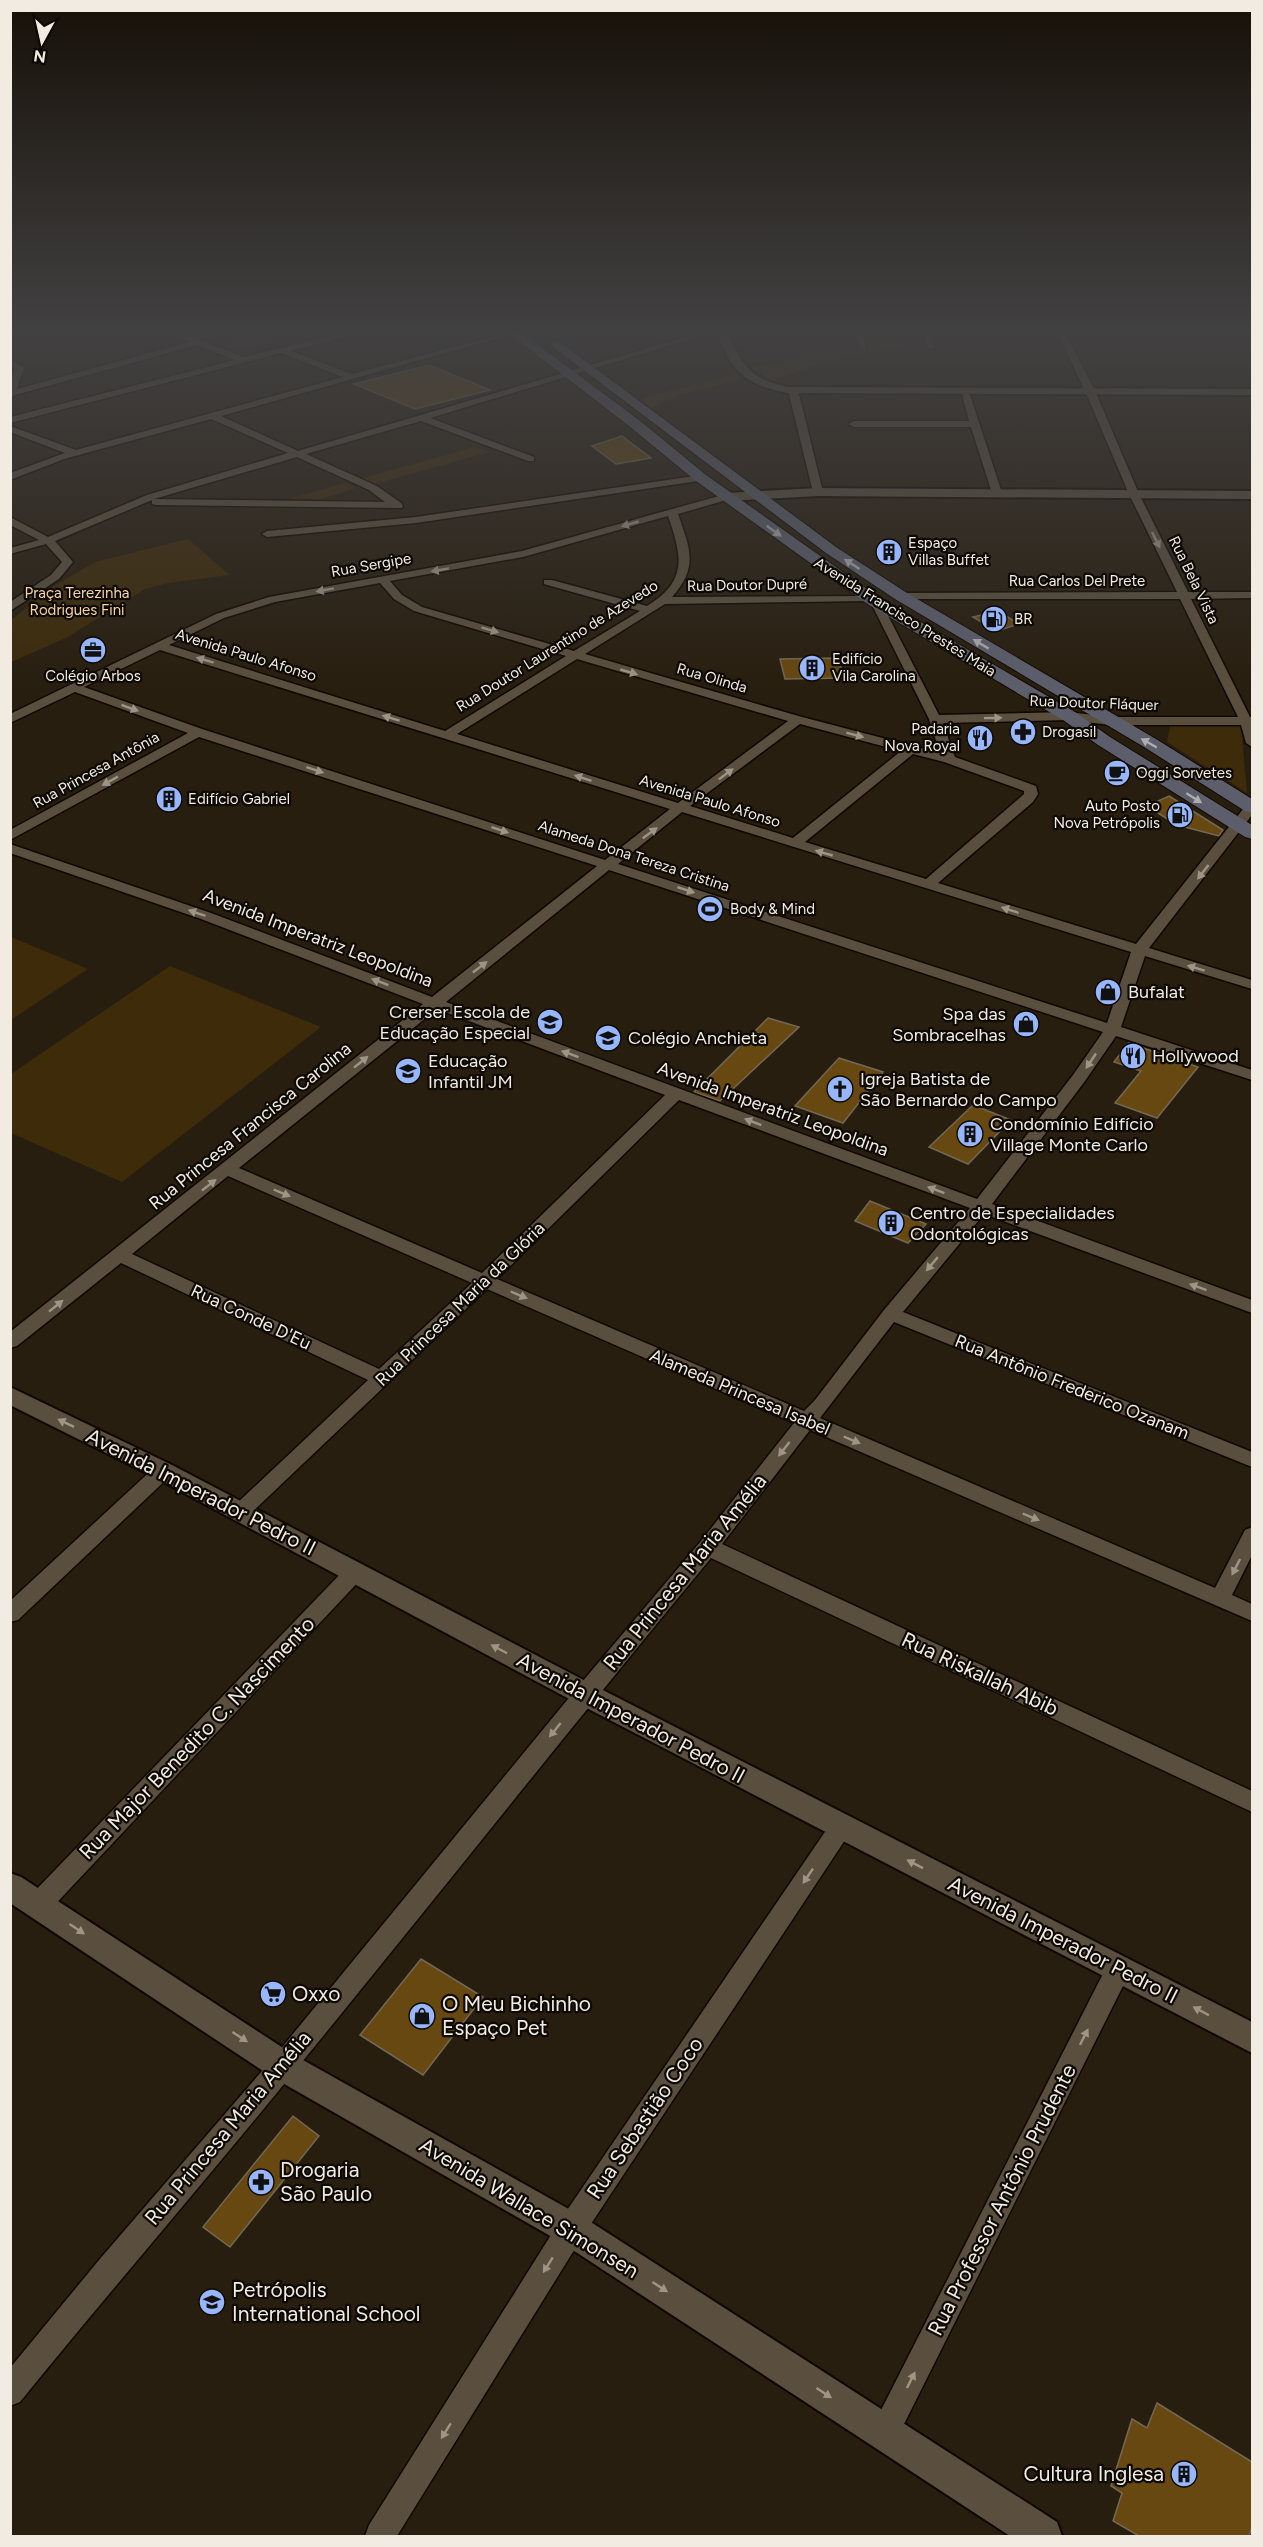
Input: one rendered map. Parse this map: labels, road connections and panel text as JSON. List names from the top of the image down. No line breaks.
{"streets":{"main road":["Avenida Francisco Prestes Maia"],"street":["Rua Sergipe","Rua Bela Vista","Rua Carlos Del Prete","Rua Doutor Dupré","Rua Doutor Laurentino de Azevedo","Avenida Paulo Afonso","Rua Olinda","Rua Doutor Fláquer","Rua Princesa Antônia","Alameda Dona Tereza Cristina","Avenida Imperatriz Leopoldina","Rua Princesa Francisca Carolina","Rua Princesa Maria da Glória","Rua Conde D'Eu","Rua Antônio Frederico Ozanam","Alameda Princesa Isabel","Avenida Imperador Pedro II","Rua Princesa Maria Amélia","Rua Riskallah Abib","Rua Major Benedito C. Nascimento","Rua Sebastião Coco","Rua Professor Antônio Prudente","Avenida Wallace Simonsen"]},"crossings":[["Rua Sergipe","Rua Bela Vista"],["Rua Sergipe","Avenida Francisco Prestes Maia"],["Rua Sergipe","Rua Doutor Laurentino de Azevedo"],["Rua Sergipe","Avenida Paulo Afonso"],["Rua Sergipe","Rua Olinda"],["Rua Sergipe","Alameda Dona Tereza Cristina"],["Rua Bela Vista","Rua Carlos Del Prete"],["Rua Bela Vista","Rua Doutor Fláquer"],["Rua Carlos Del Prete","Avenida Francisco Prestes Maia"],["Rua Doutor Dupré","Avenida Francisco Prestes Maia"],["Rua Doutor Dupré","Rua Doutor Laurentino de Azevedo"],["Avenida Francisco Prestes Maia","Rua Doutor Fláquer"],["Avenida Francisco Prestes Maia","Rua Princesa Maria Amélia"],["Rua Doutor Laurentino de Azevedo","Avenida Paulo Afonso"],["Rua Doutor Laurentino de Azevedo","Rua Olinda"],["Avenida Paulo Afonso","Rua Olinda"],["Avenida Paulo Afonso","Rua Princesa Francisca Carolina"],["Avenida Paulo Afonso","Rua Princesa Maria Amélia"],["Rua Olinda","Rua Princesa Francisca Carolina"],["Rua Princesa Antônia","Alameda Dona Tereza Cristina"],["Alameda Dona Tereza Cristina","Rua Princesa Francisca Carolina"],["Alameda Dona Tereza Cristina","Rua Princesa Maria Amélia"],["Avenida Imperatriz Leopoldina","Rua Princesa Francisca Carolina"],["Avenida Imperatriz Leopoldina","Rua Princesa Maria da Glória"],["Avenida Imperatriz Leopoldina","Rua Princesa Maria Amélia"],["Rua Princesa Francisca Carolina","Rua Conde D'Eu"],["Rua Princesa Francisca Carolina","Alameda Princesa Isabel"],["Rua Princesa Maria da Glória","Rua Conde D'Eu"],["Rua Princesa Maria da Glória","Alameda Princesa Isabel"],["Rua Princesa Maria da Glória","Avenida Imperador Pedro II"],["Rua Antônio Frederico Ozanam","Rua Princesa Maria Amélia"],["Alameda Princesa Isabel","Rua Princesa Maria Amélia"],["Avenida Imperador Pedro II","Rua Princesa Maria Amélia"],["Avenida Imperador Pedro II","Rua Major Benedito C. Nascimento"],["Avenida Imperador Pedro II","Rua Sebastião Coco"],["Avenida Imperador Pedro II","Rua Professor Antônio Prudente"],["Rua Princesa Maria Amélia","Rua Riskallah Abib"],["Rua Princesa Maria Amélia","Avenida Wallace Simonsen"],["Rua Major Benedito C. Nascimento","Avenida Wallace Simonsen"],["Rua Sebastião Coco","Avenida Wallace Simonsen"],["Rua Professor Antônio Prudente","Avenida Wallace Simonsen"]],"one_way":["Rua Bela Vista","Avenida Paulo Afonso","Rua Olinda","Rua Doutor Fláquer","Rua Princesa Antônia","Alameda Dona Tereza Cristina","Avenida Imperatriz Leopoldina","Rua Princesa Francisca Carolina","Alameda Princesa Isabel","Avenida Imperador Pedro II","Rua Princesa Maria Amélia","Rua Sebastião Coco","Rua Professor Antônio Prudente","Avenida Wallace Simonsen"],"parks":["Praça Terezinha Rodrigues Fini"],"places":{"building":["Espaço Villas Buffet","Edifício Vila Carolina","Edifício Gabriel","Condomínio Edifício Village Monte Carlo","Centro de Especialidades Odontológicas","Cultura Inglesa"],"fuel station":["BR","Auto Posto Nova Petrópolis"],"office":["Colégio Arbos"],"pharmacy":["Drogasil","Drogaria São Paulo"],"restaurant":["Padaria Nova Royal","Hollywood"],"cafe":["Oggi Sorvetes"],"sports":["Body & Mind"],"shop":["Bufalat","Spa das Sombracelhas","O Meu Bichinho Espaço Pet"],"school or university":["Crerser Escola de Educação Especial","Colégio Anchieta","Educação Infantil JM","Petrópolis International School"],"church":["Igreja Batista de São Bernardo do Campo"],"supermarket":["Oxxo"]},"north":"bottom"}
